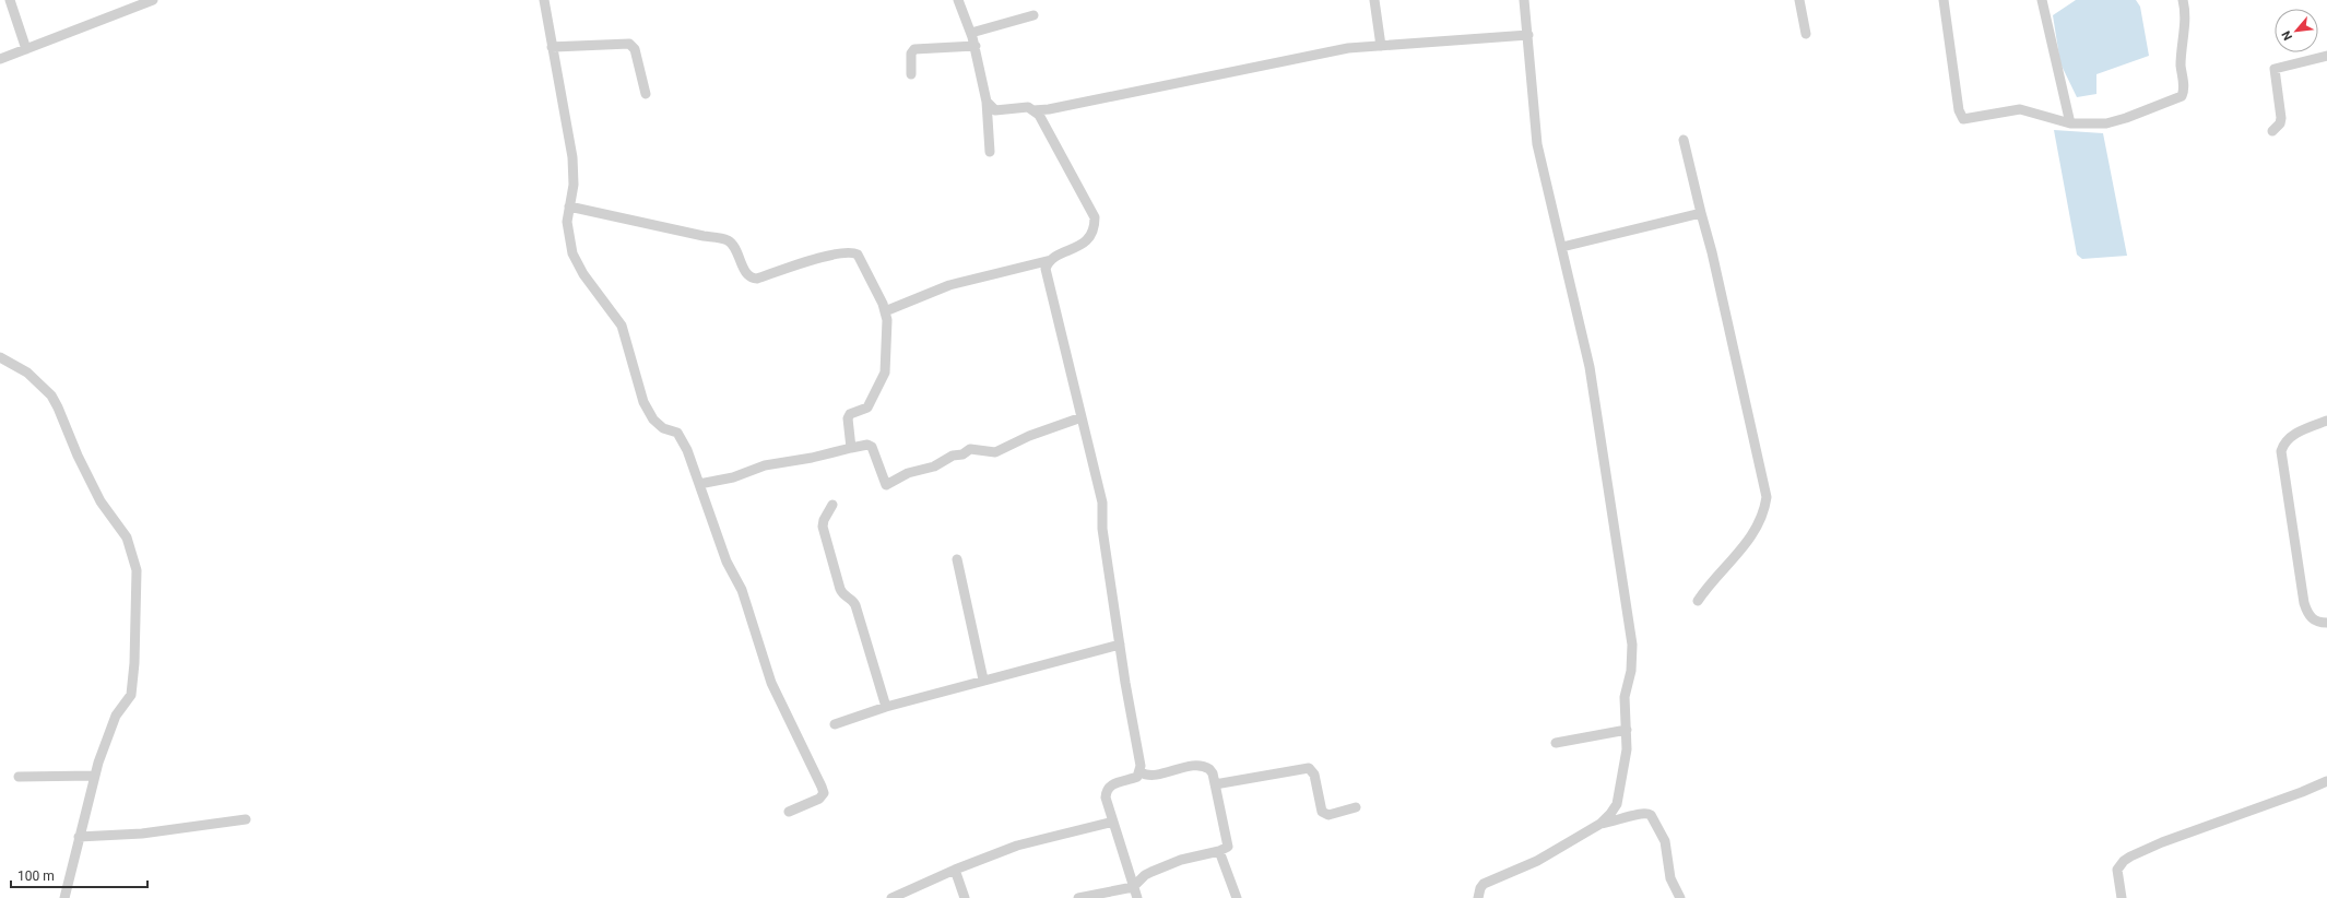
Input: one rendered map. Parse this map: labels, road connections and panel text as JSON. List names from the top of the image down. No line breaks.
{"scale_bar":"100 m","north":"bottom left"}
